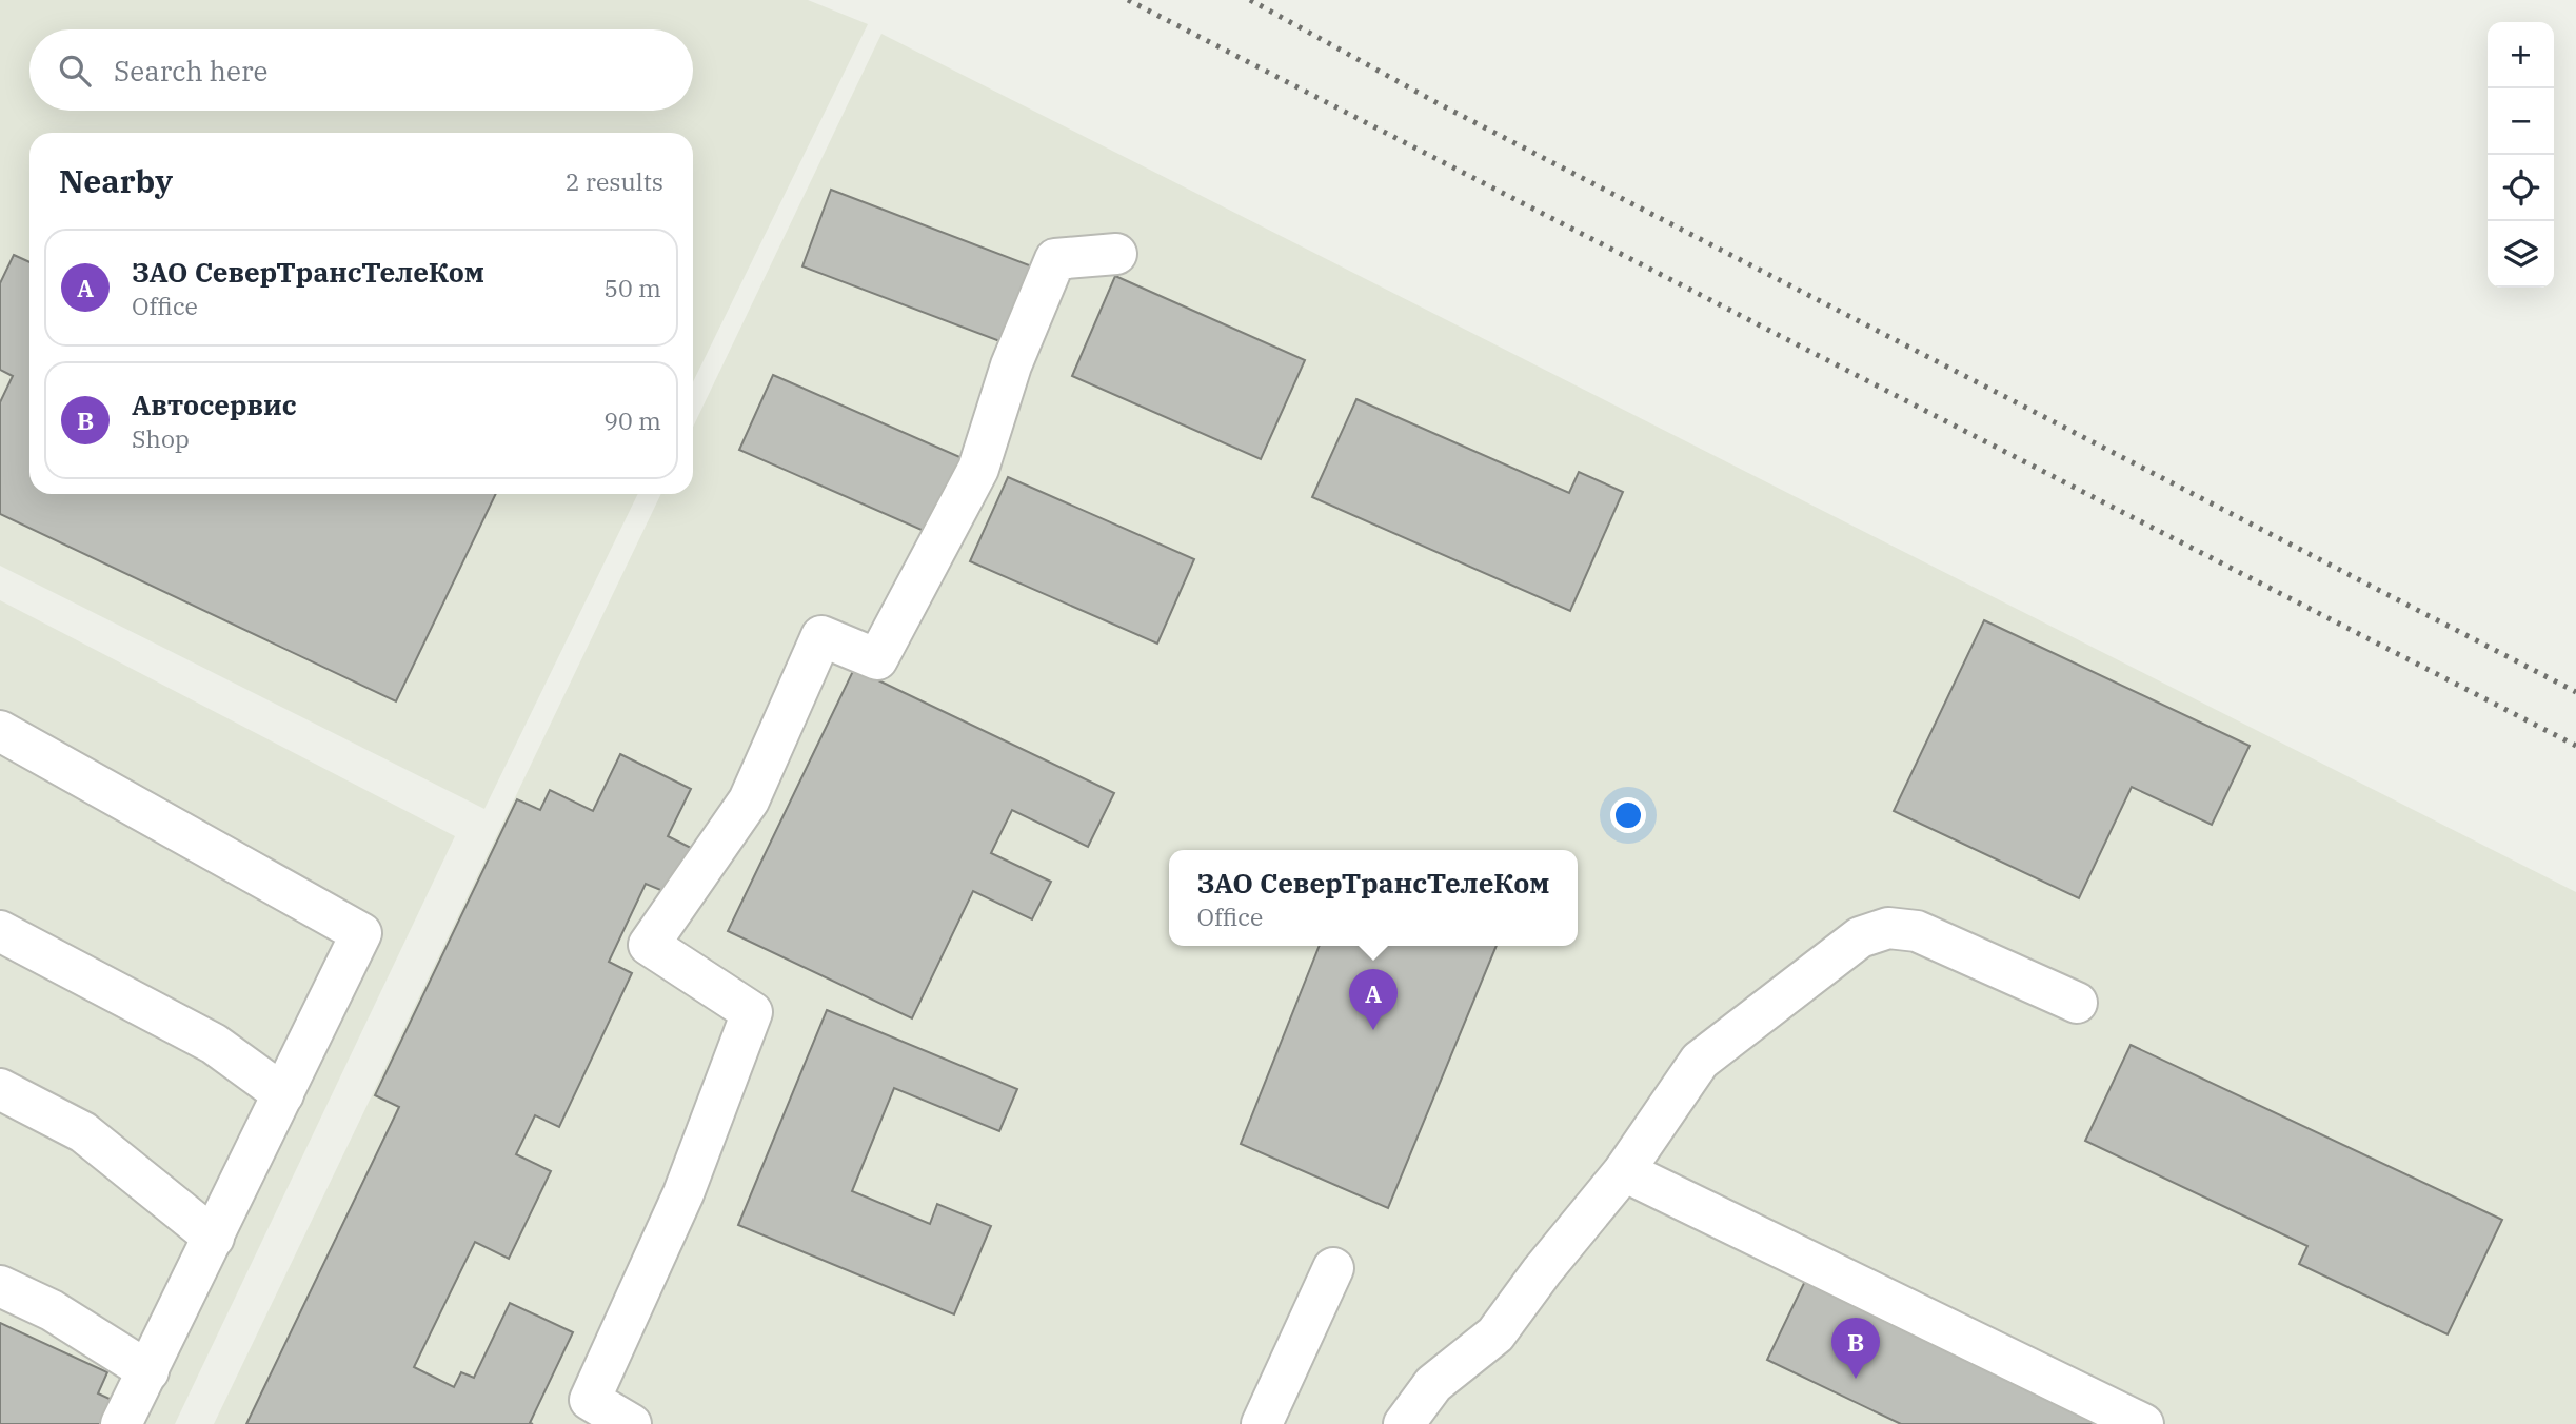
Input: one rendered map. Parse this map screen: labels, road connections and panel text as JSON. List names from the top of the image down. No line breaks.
{"page":{"map_buttons":["+","−"],"search":"Search here","heading":["Nearby","2 results"],"list":[{"mark":"A","name":"ЗАО СеверТрансТелеКом","note":"Office","value":"50 m"},{"mark":"B","name":"Автосервис","note":"Shop","value":"90 m"}],"popup":["ЗАО СеверТрансТелеКом","Office"],"pins":["A","B"]}}
